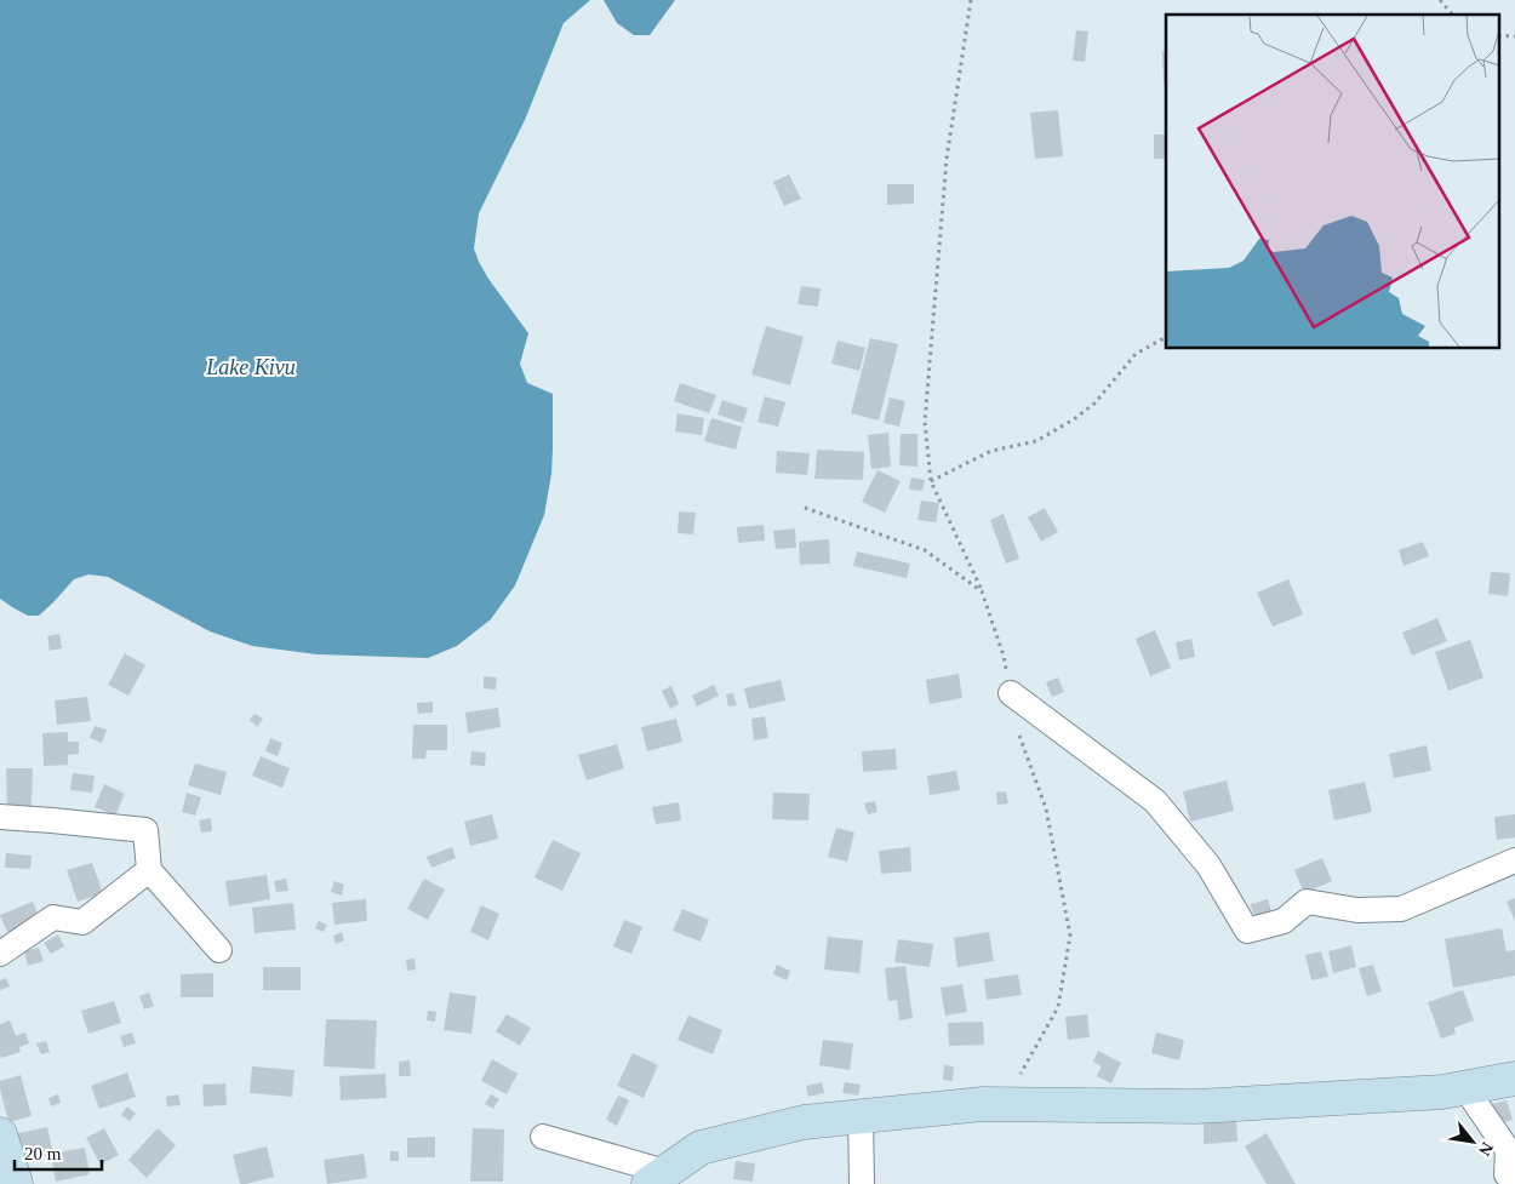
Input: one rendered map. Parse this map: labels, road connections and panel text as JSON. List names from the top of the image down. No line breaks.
{"water":["Lake Kivu"],"scale_bar":"20 m","north":"bottom right"}
